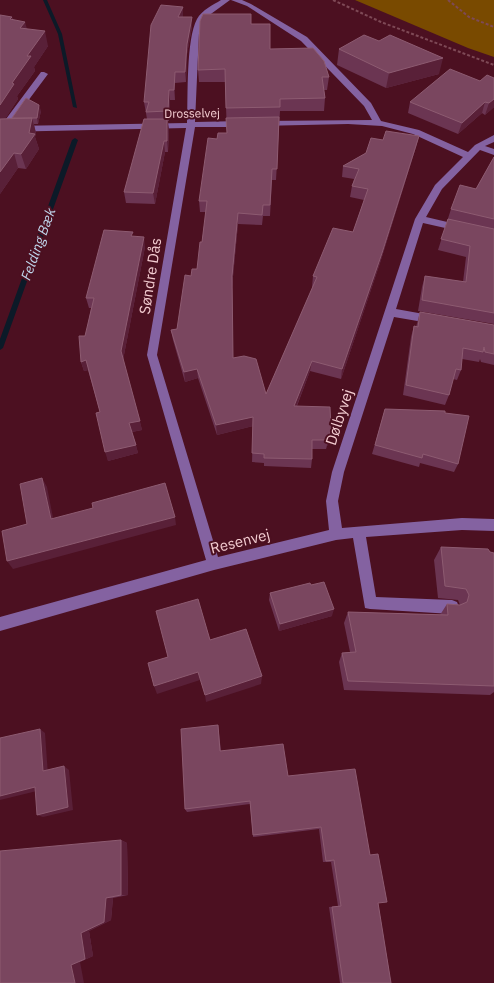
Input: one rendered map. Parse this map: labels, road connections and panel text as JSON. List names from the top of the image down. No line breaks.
{"streets":{"street":["Drosselvej","Søndre Dås","Dølbyvej","Resenvej"]},"crossings":[["Drosselvej","Søndre Dås"],["Drosselvej","Dølbyvej"],["Søndre Dås","Resenvej"],["Dølbyvej","Resenvej"]],"water":["Felding Bæk"]}
